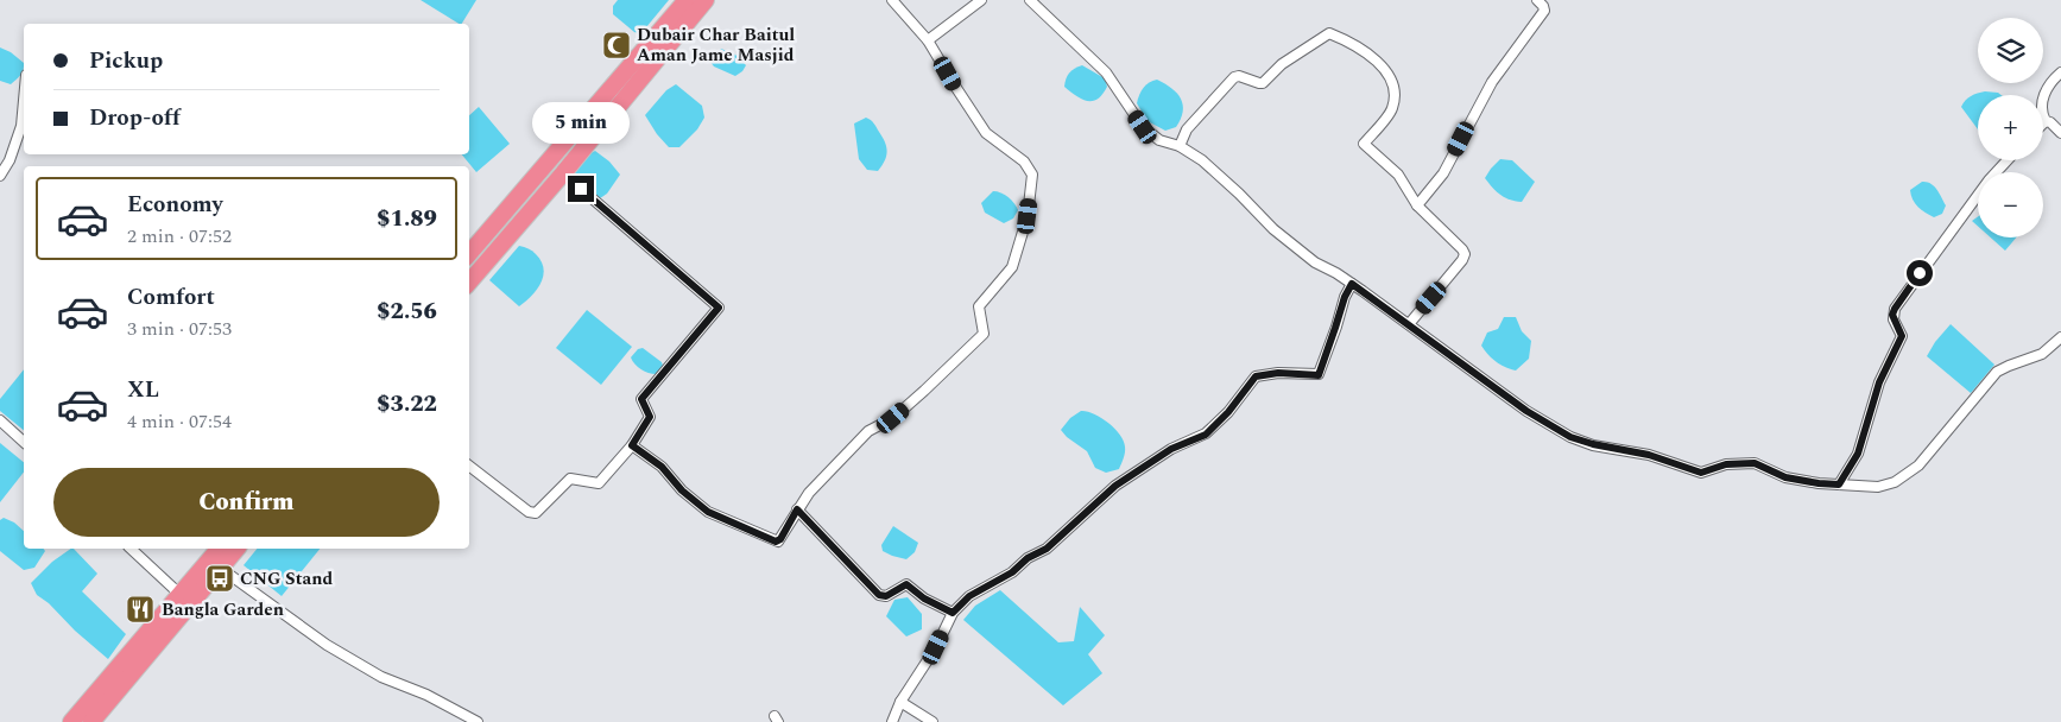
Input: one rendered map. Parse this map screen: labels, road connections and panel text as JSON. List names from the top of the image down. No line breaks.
{"places":{"mosque":["Dubair Char Baitul Aman Jame Masjid"],"bus stop":["CNG Stand"],"restaurant":["Bangla Garden"]},"page":{"map_buttons":["+","−"],"banner":["Pickup","Drop-off"],"bubble":"5 min","list":[{"name":"Economy","note":"2 min · 07:52","value":"$1.89"},{"name":"Comfort","note":"3 min · 07:53","value":"$2.56"},{"name":"XL","note":"4 min · 07:54","value":"$3.22"}],"buttons":"Confirm"}}
